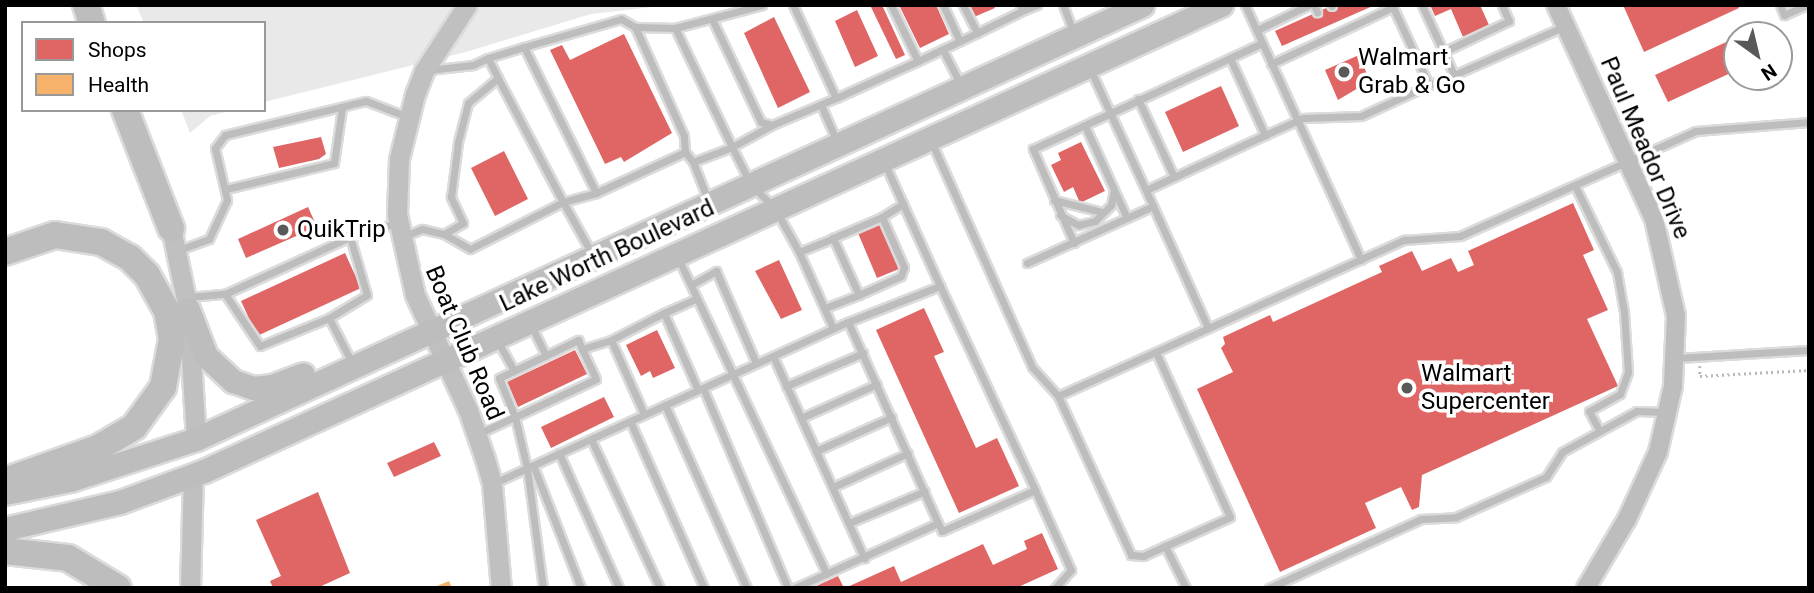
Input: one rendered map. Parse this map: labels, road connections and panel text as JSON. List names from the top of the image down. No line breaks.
{"streets":{"highway":["Lake Worth Boulevard"],"main road":["Boat Club Road"],"street":["Paul Meador Drive"]},"crossings":[["Lake Worth Boulevard","Boat Club Road"]],"places":["Walmart Grab & Go","QuikTrip","Walmart Supercenter"],"legend":["Shops","Health"],"north":"bottom right"}
